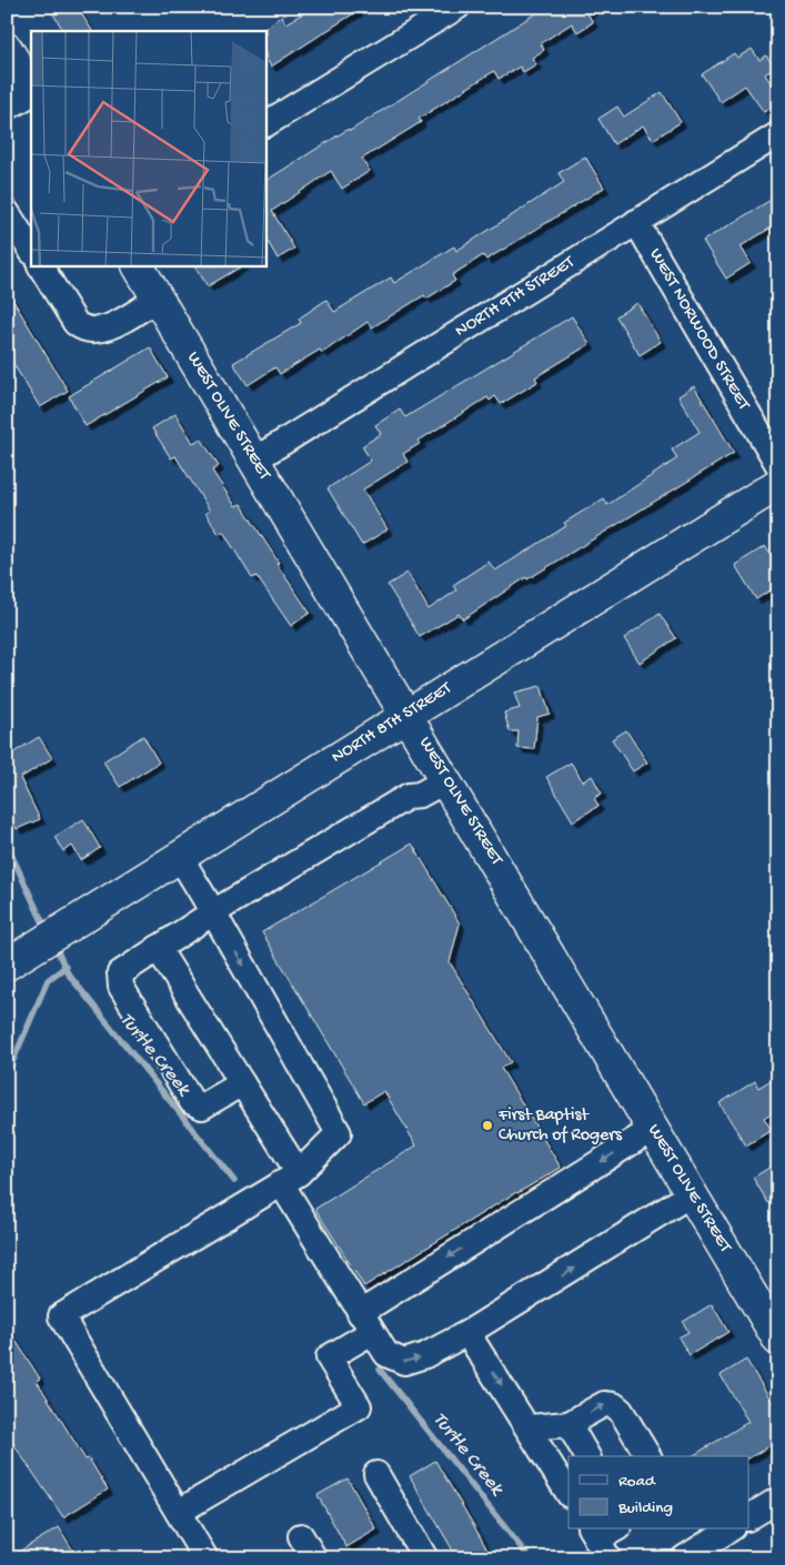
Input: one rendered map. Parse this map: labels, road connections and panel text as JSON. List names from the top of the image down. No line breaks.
{"streets":{"main road":["WEST OLIVE STREET","NORTH 8TH STREET"],"street":["NORTH 9TH STREET","WEST NORWOOD STREET"]},"crossings":[["NORTH 9TH STREET","WEST NORWOOD STREET"],["NORTH 9TH STREET","WEST OLIVE STREET"],["WEST OLIVE STREET","NORTH 8TH STREET"]],"water":["Turtle Creek"],"places":["First Baptist Church of Rogers"],"legend":["Road","Building"]}
